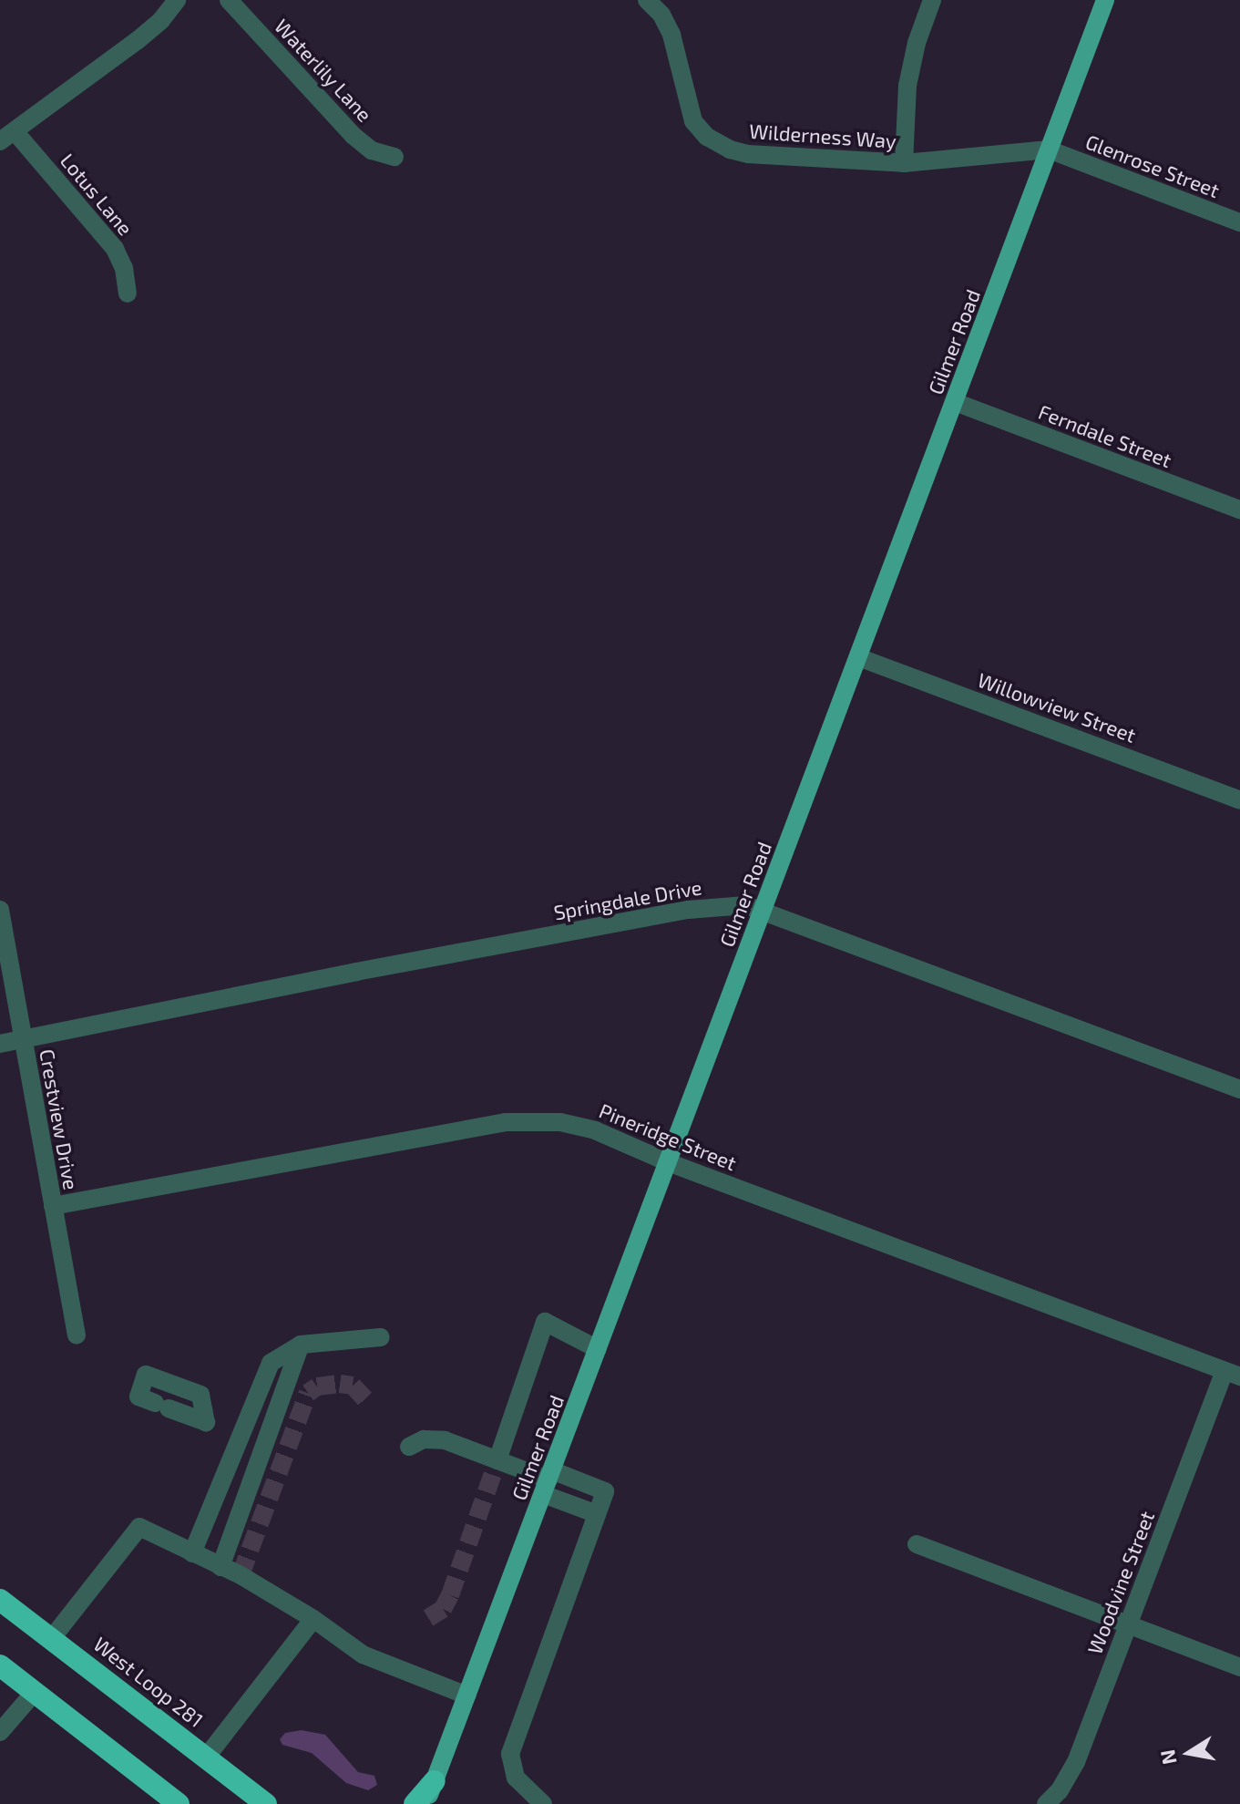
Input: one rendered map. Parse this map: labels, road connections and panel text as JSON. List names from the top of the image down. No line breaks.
{"streets":{"highway":["West Loop 281"],"main road":["Gilmer Road"],"street":["Waterlily Lane","Wilderness Way","Glenrose Street","Lotus Lane","Ferndale Street","Willowview Street","Springdale Drive","Crestview Drive","Pineridge Street","Woodvine Street"]},"crossings":[["Wilderness Way","Glenrose Street"],["Wilderness Way","Gilmer Road"],["Glenrose Street","Gilmer Road"],["Gilmer Road","Ferndale Street"],["Gilmer Road","Willowview Street"],["Gilmer Road","Springdale Drive"],["Gilmer Road","Pineridge Street"],["Springdale Drive","Crestview Drive"],["Crestview Drive","Pineridge Street"],["Pineridge Street","Woodvine Street"]],"north":"left"}
